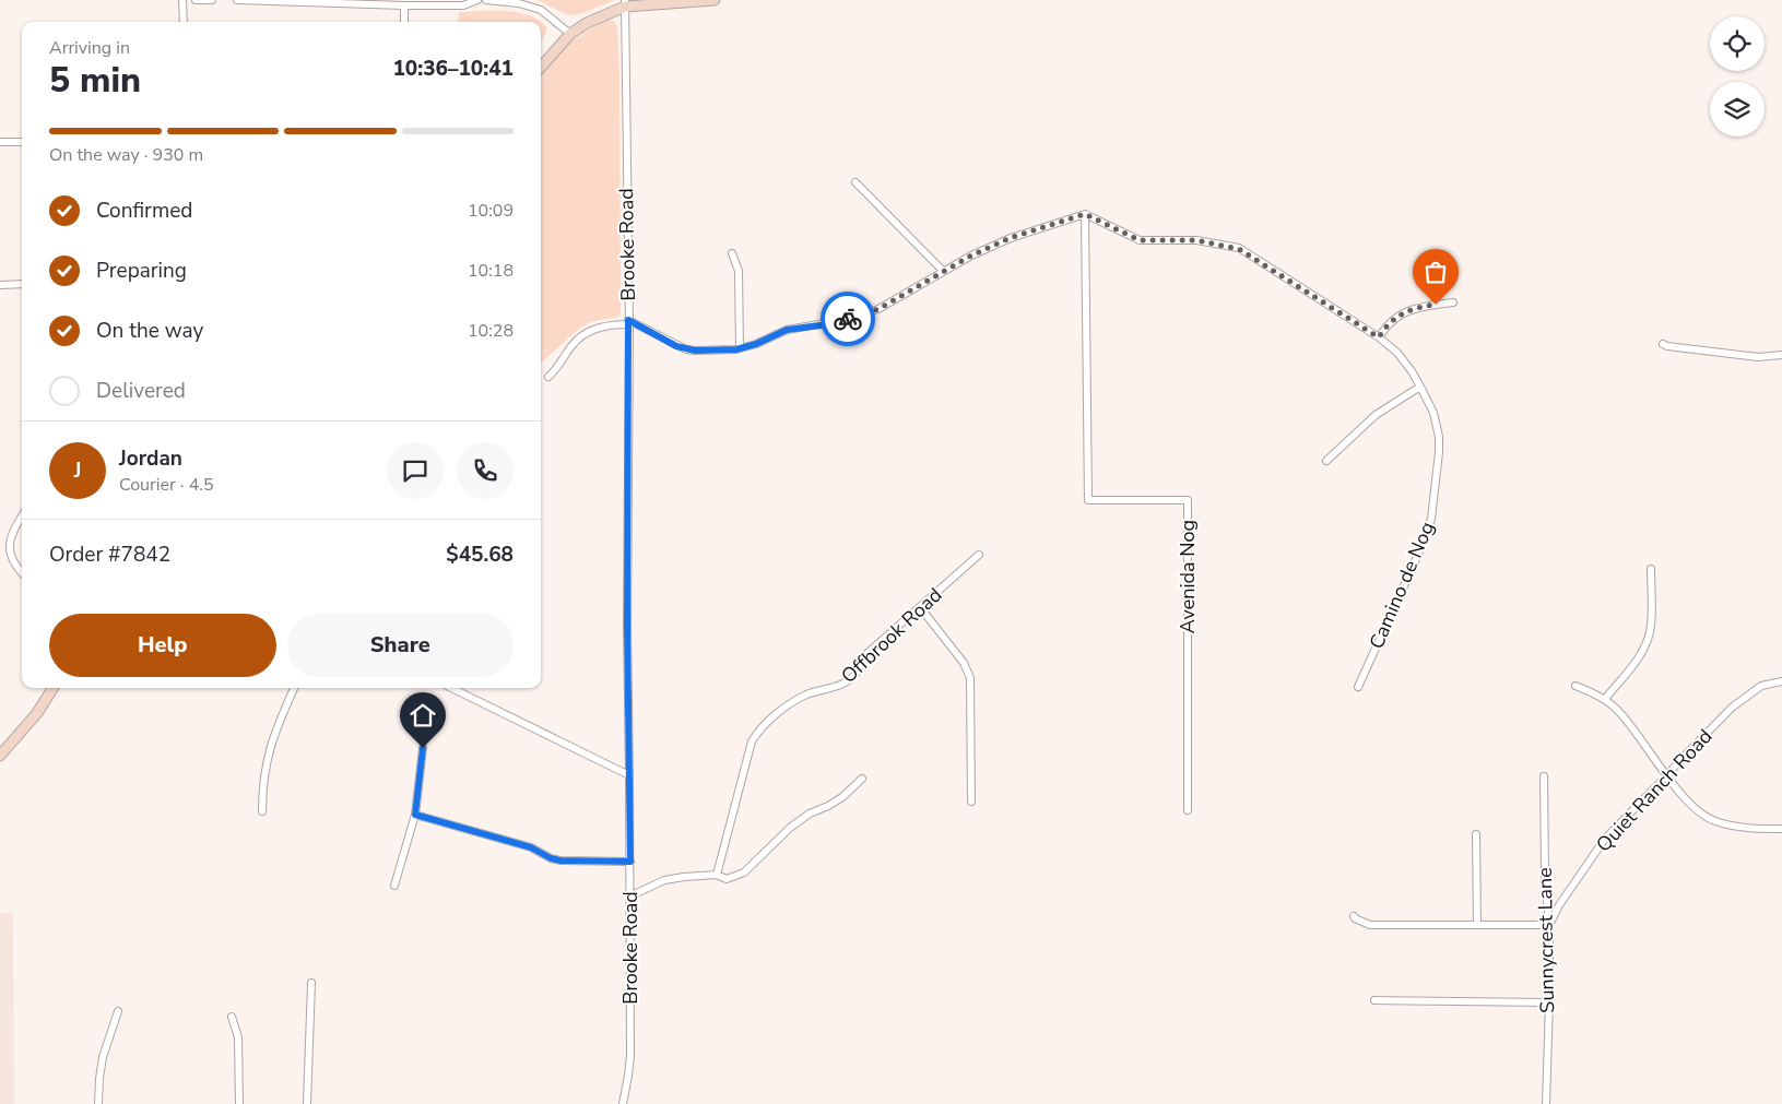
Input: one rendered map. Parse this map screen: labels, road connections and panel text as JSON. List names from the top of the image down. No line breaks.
{"streets":{"street":["Brooke Road","Avenida Nog","Camino de Nog","Offbrook Road","Quiet Ranch Road","Sunnycrest Lane"]},"crossings":[["Avenida Nog","Camino de Nog"],["Quiet Ranch Road","Sunnycrest Lane"]],"page":{"heading":["5 min","Arriving in","10:36–10:41"],"panel":["Jordan","Courier · 4.5","Order #7842","$45.68"],"bar":"On the way · 930 m","list":[["Confirmed","10:09"],["Preparing","10:18"],["On the way","10:28"],"Delivered"],"round":"J","buttons":["Help","Share"]}}
